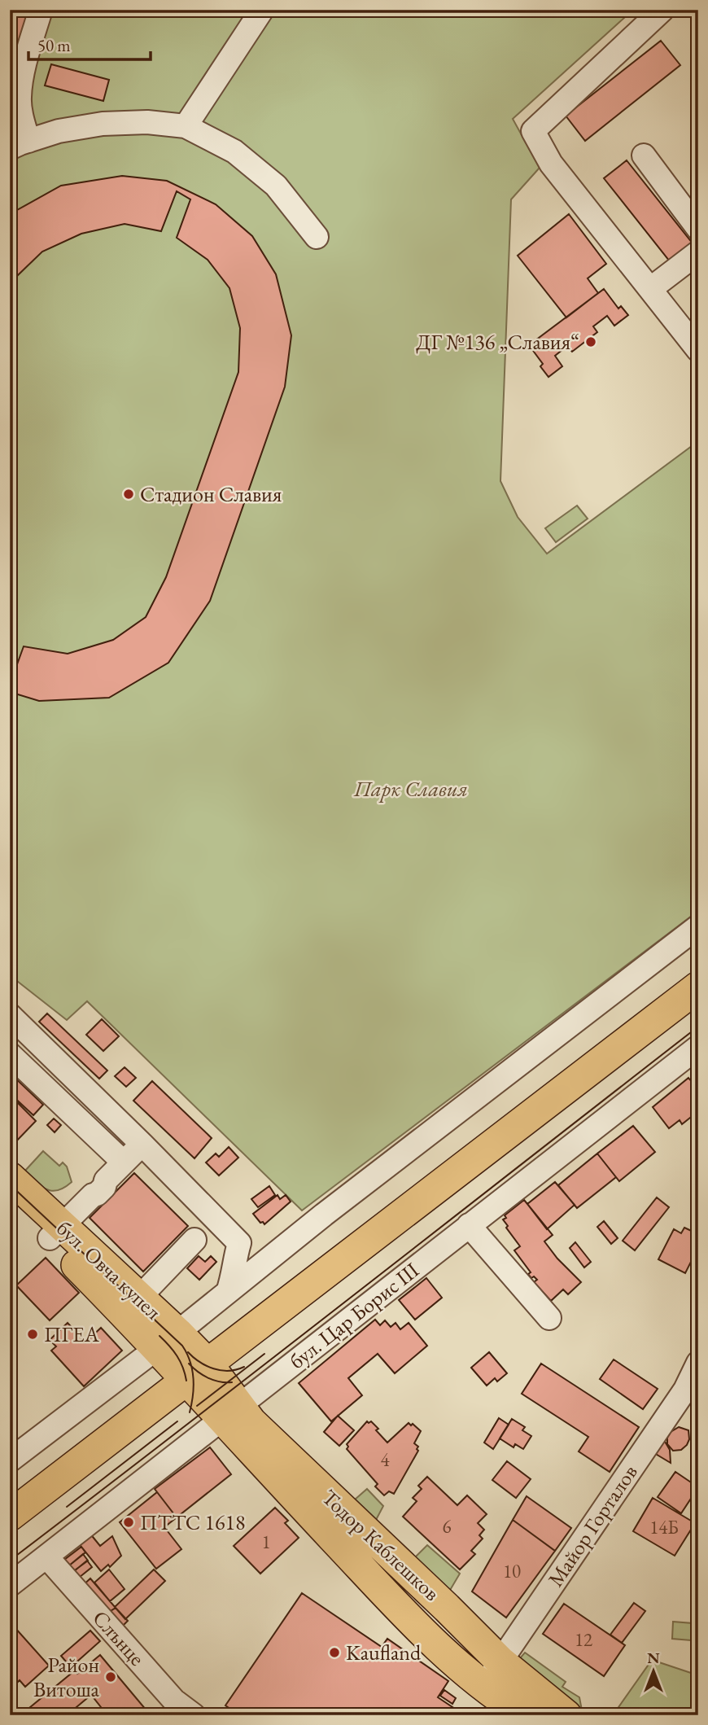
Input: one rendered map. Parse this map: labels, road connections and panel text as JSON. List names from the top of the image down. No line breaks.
{"streets":{"main road":["бул. Овча купел","Тодор Каблешков"],"street":["бул. Цар Борис III","Майор Горталов","Слънце"]},"crossings":[["бул. Овча купел","Тодор Каблешков"],["бул. Цар Борис III","Тодор Каблешков"],["бул. Цар Борис III","Слънце"],["Майор Горталов","Тодор Каблешков"]],"parks":["Парк Славия"],"places":["ДГ №136 „Славия“","Стадион Славия","ПГЕА","ПТТС 1618","Kaufland","Район Витоша"],"house_numbers":["4","6","14Б","1","10","12"],"scale_bar":"50 m","north":"top"}
